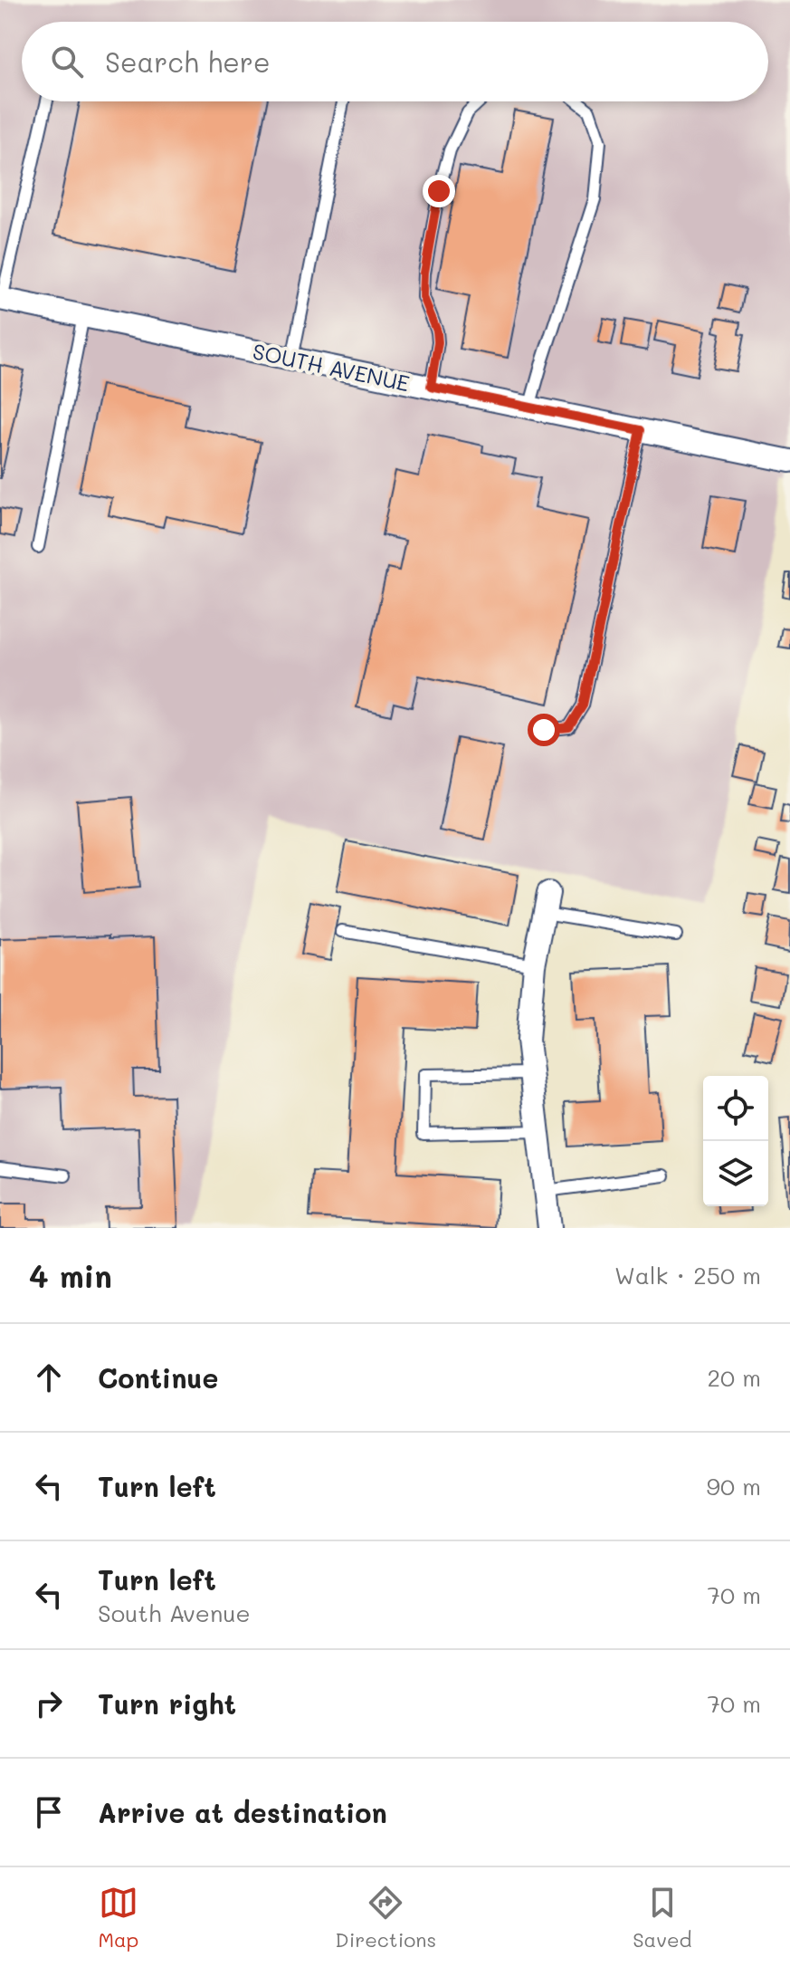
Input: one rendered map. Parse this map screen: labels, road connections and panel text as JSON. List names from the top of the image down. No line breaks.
{"streets":{"street":["SOUTH AVENUE"]},"page":{"search":"Search here","heading":["4 min","Walk · 250 m"],"list":[["Continue","20 m"],["Turn left","90 m"],["Turn left","South Avenue","70 m"],["Turn right","70 m"],"Arrive at destination"],"nav":["Map","Directions","Saved"]}}
